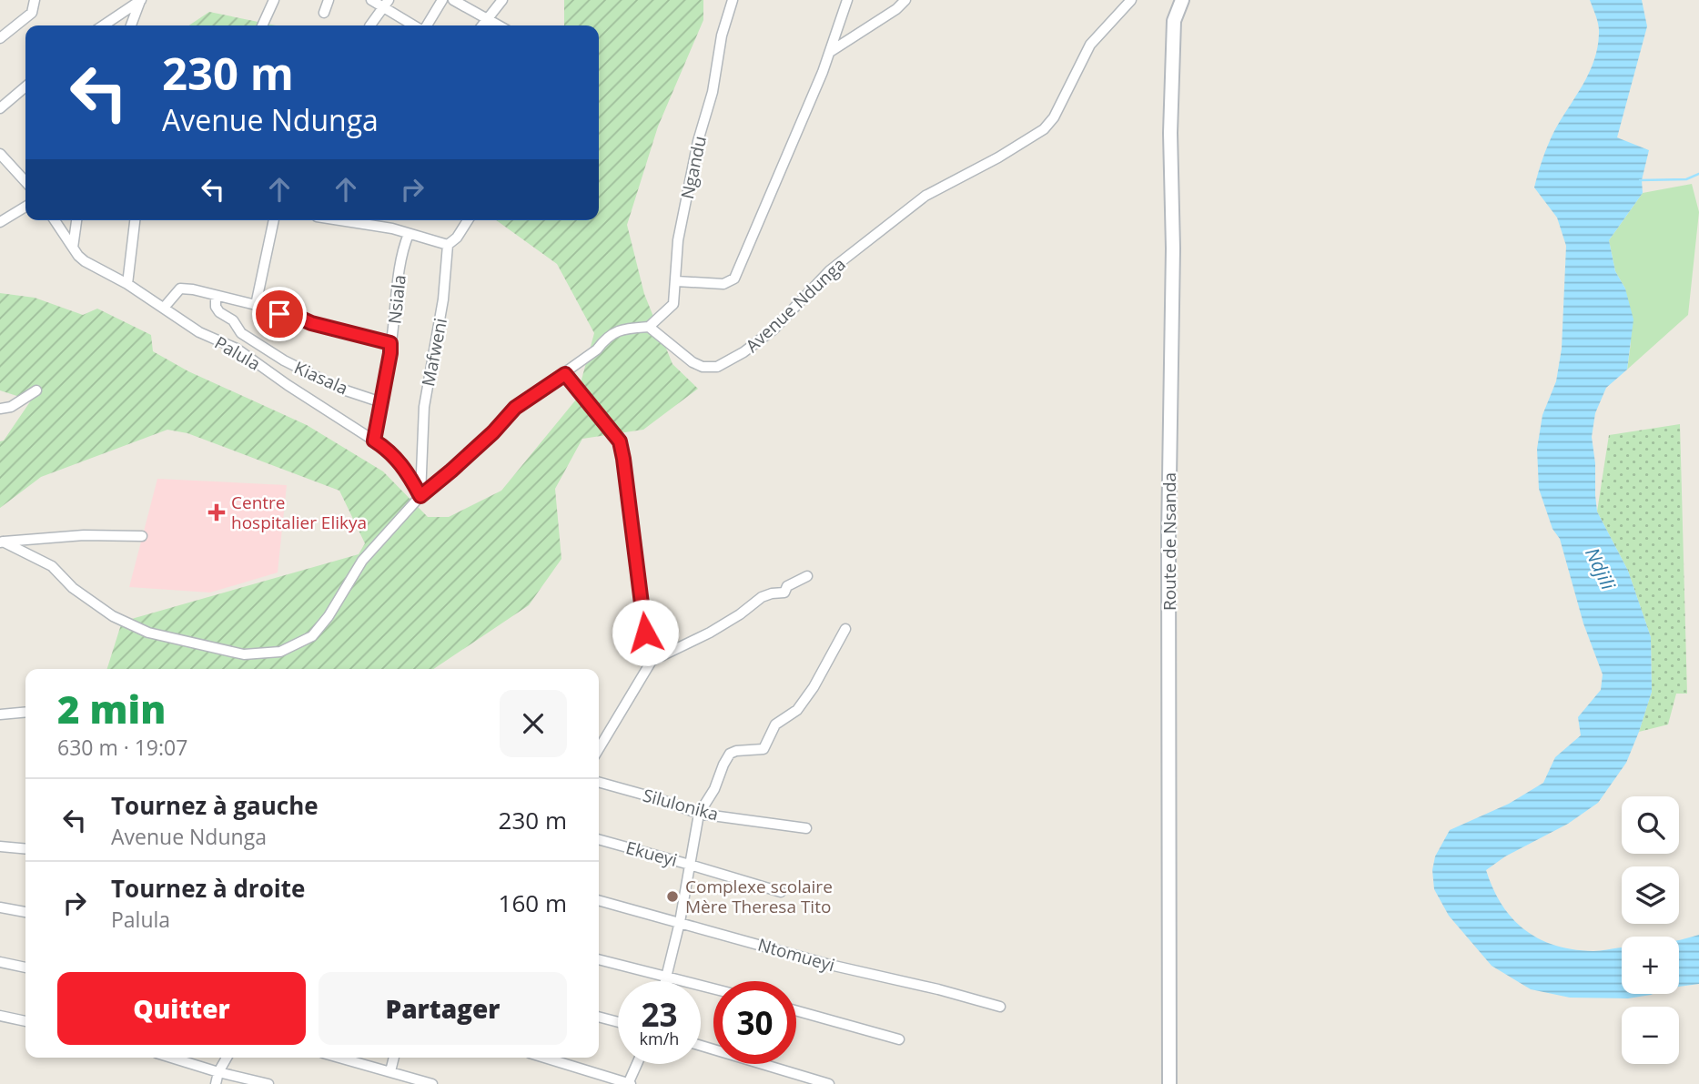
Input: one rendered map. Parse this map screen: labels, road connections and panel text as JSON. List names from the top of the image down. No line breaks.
{"streets":{"street":["Ngandu","Nsiala","Avenue Ndunga","Mafweni","Palula","Kiasala","Route de Nsanda","Silulonika","Ekueyi","Ntomueyi"]},"crossings":[["Ngandu","Avenue Ndunga"],["Nsiala","Palula"],["Nsiala","Kiasala"],["Mafweni","Palula"]],"water":["Ndjili"],"places":{"health":["Centre hospitalier Elikya"],"other":["Complexe scolaire Mère Theresa Tito"]},"page":{"turn":["230 m","Avenue Ndunga"],"heading":["2 min","630 m · 19:07"],"list":[{"name":"Tournez à gauche","note":"Avenue Ndunga","value":"230 m"},{"name":"Tournez à droite","note":"Palula","value":"160 m"}],"map_buttons":["+","−"],"buttons":["Quitter","Partager"],"speed":"23 km/h","limit":"30"}}
